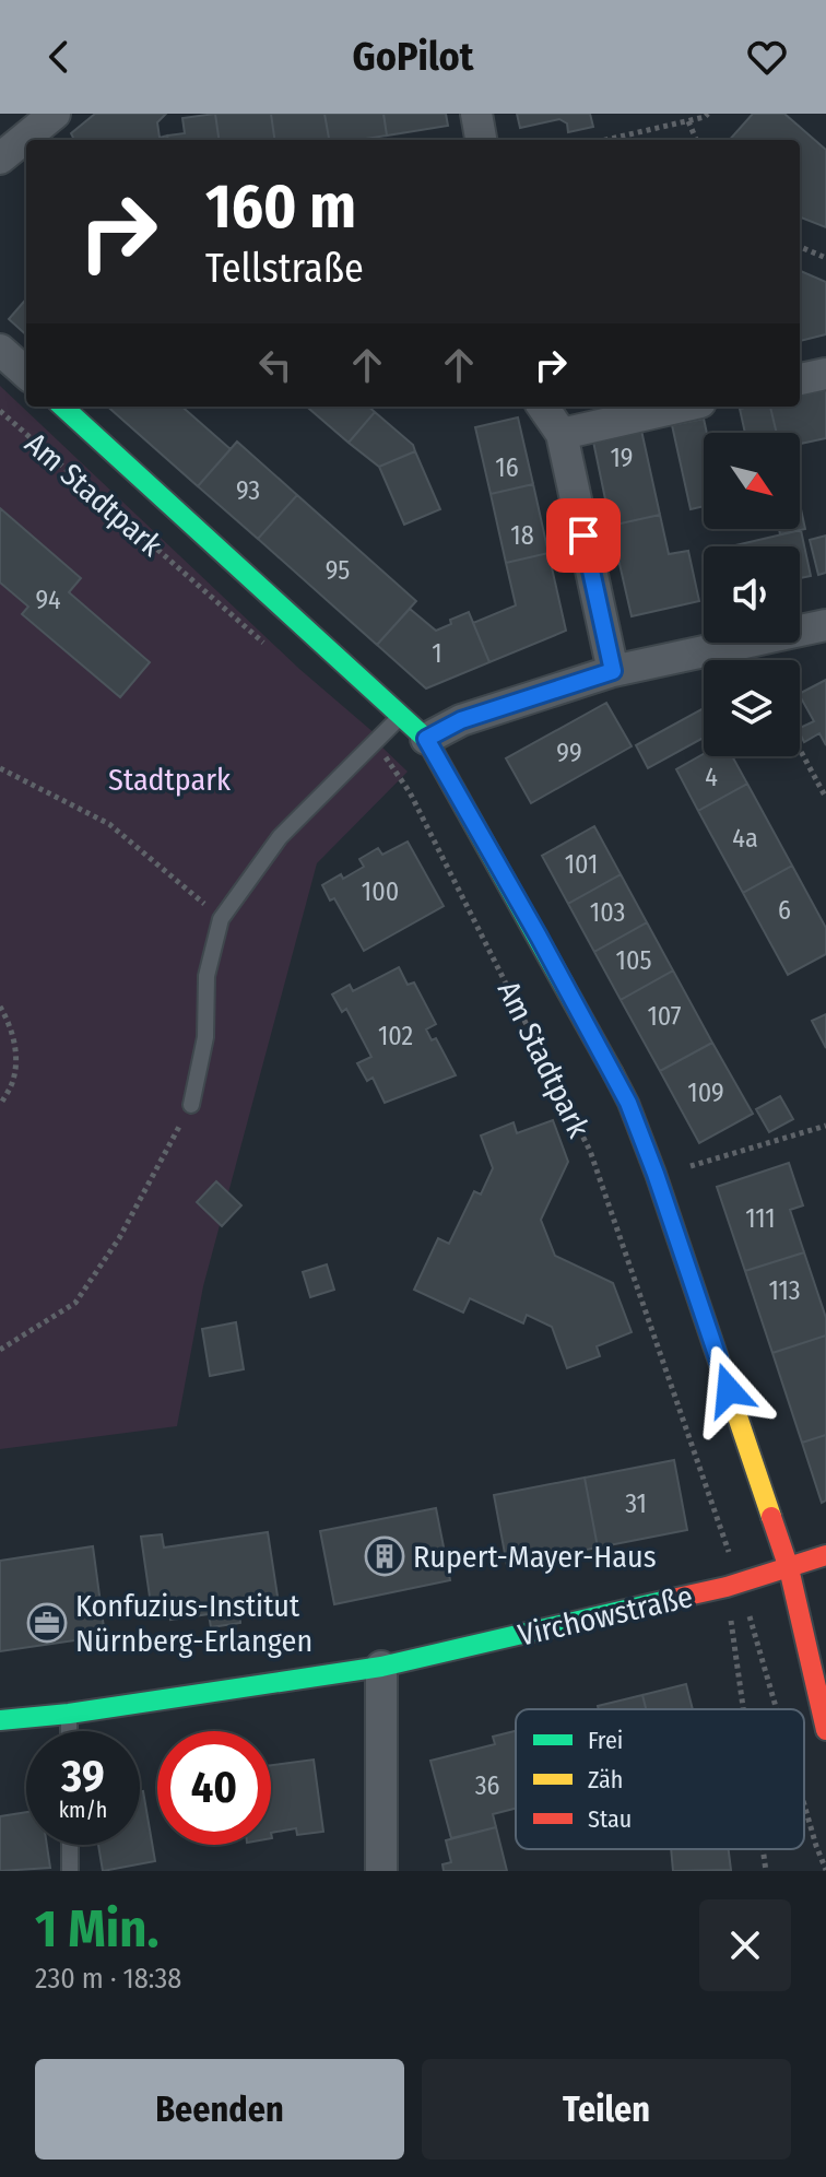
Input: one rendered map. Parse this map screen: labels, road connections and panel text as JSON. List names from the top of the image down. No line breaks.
{"streets":{"street":["Am Stadtpark","Virchowstraße"]},"crossings":[["Am Stadtpark","Virchowstraße"]],"parks":["Stadtpark"],"places":{"building":["Rupert-Mayer-Haus"],"office":["Konfuzius-Institut Nürnberg-Erlangen"]},"house_numbers":["19","16","93","18","95","94","1","99","4","4a","101","100","6","103","105","107","102","109","111","113","31","36"],"legend":["Frei","Zäh","Stau"],"north":"bottom right","page":{"header":"GoPilot","turn":["160 m","Tellstraße"],"speed":"39 km/h","limit":"40","heading":["1 Min.","230 m · 18:38"],"buttons":["Beenden","Teilen"]}}
